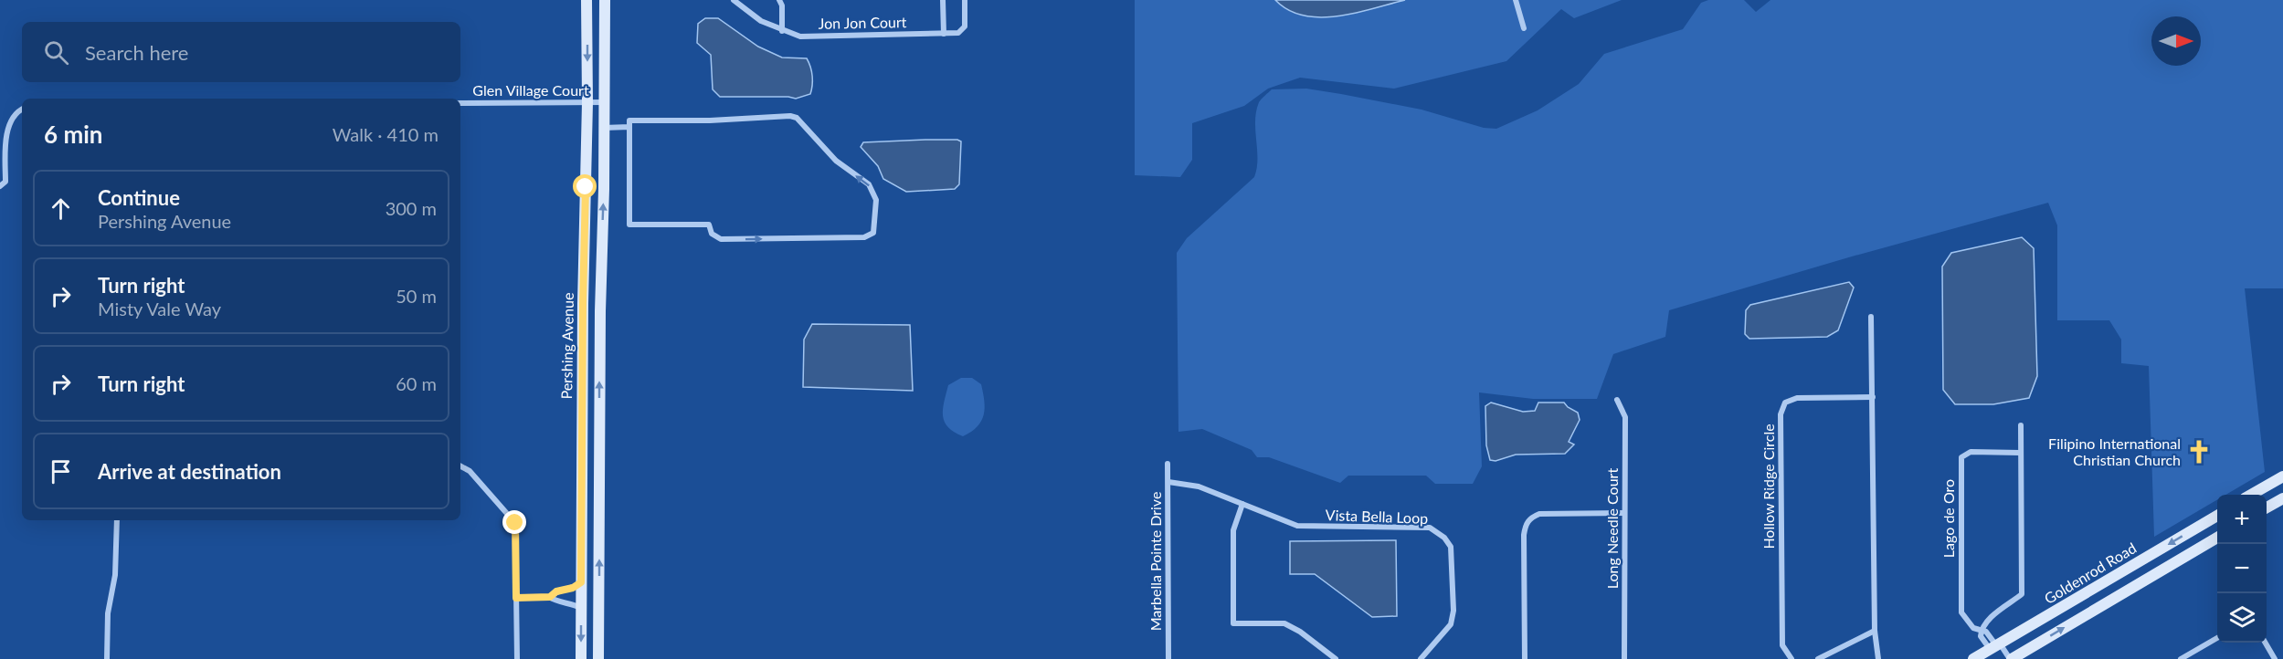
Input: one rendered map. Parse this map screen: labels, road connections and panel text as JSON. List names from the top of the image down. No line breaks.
{"streets":{"street":["Jon Jon Court","Glen Village Court","Pershing Avenue","Hollow Ridge Circle","Vista Bella Loop","Lago de Oro","Long Needle Court","Marbella Pointe Drive","Goldenrod Road"]},"crossings":[["Glen Village Court","Pershing Avenue"],["Vista Bella Loop","Marbella Pointe Drive"],["Lago de Oro","Goldenrod Road"]],"places":{"church":["Filipino International Christian Church"]},"north":"right","page":{"search":"Search here","heading":["6 min","Walk · 410 m"],"list":[["Continue","Pershing Avenue","300 m"],["Turn right","Misty Vale Way","50 m"],["Turn right","60 m"],"Arrive at destination"],"map_buttons":["+","−"]}}
